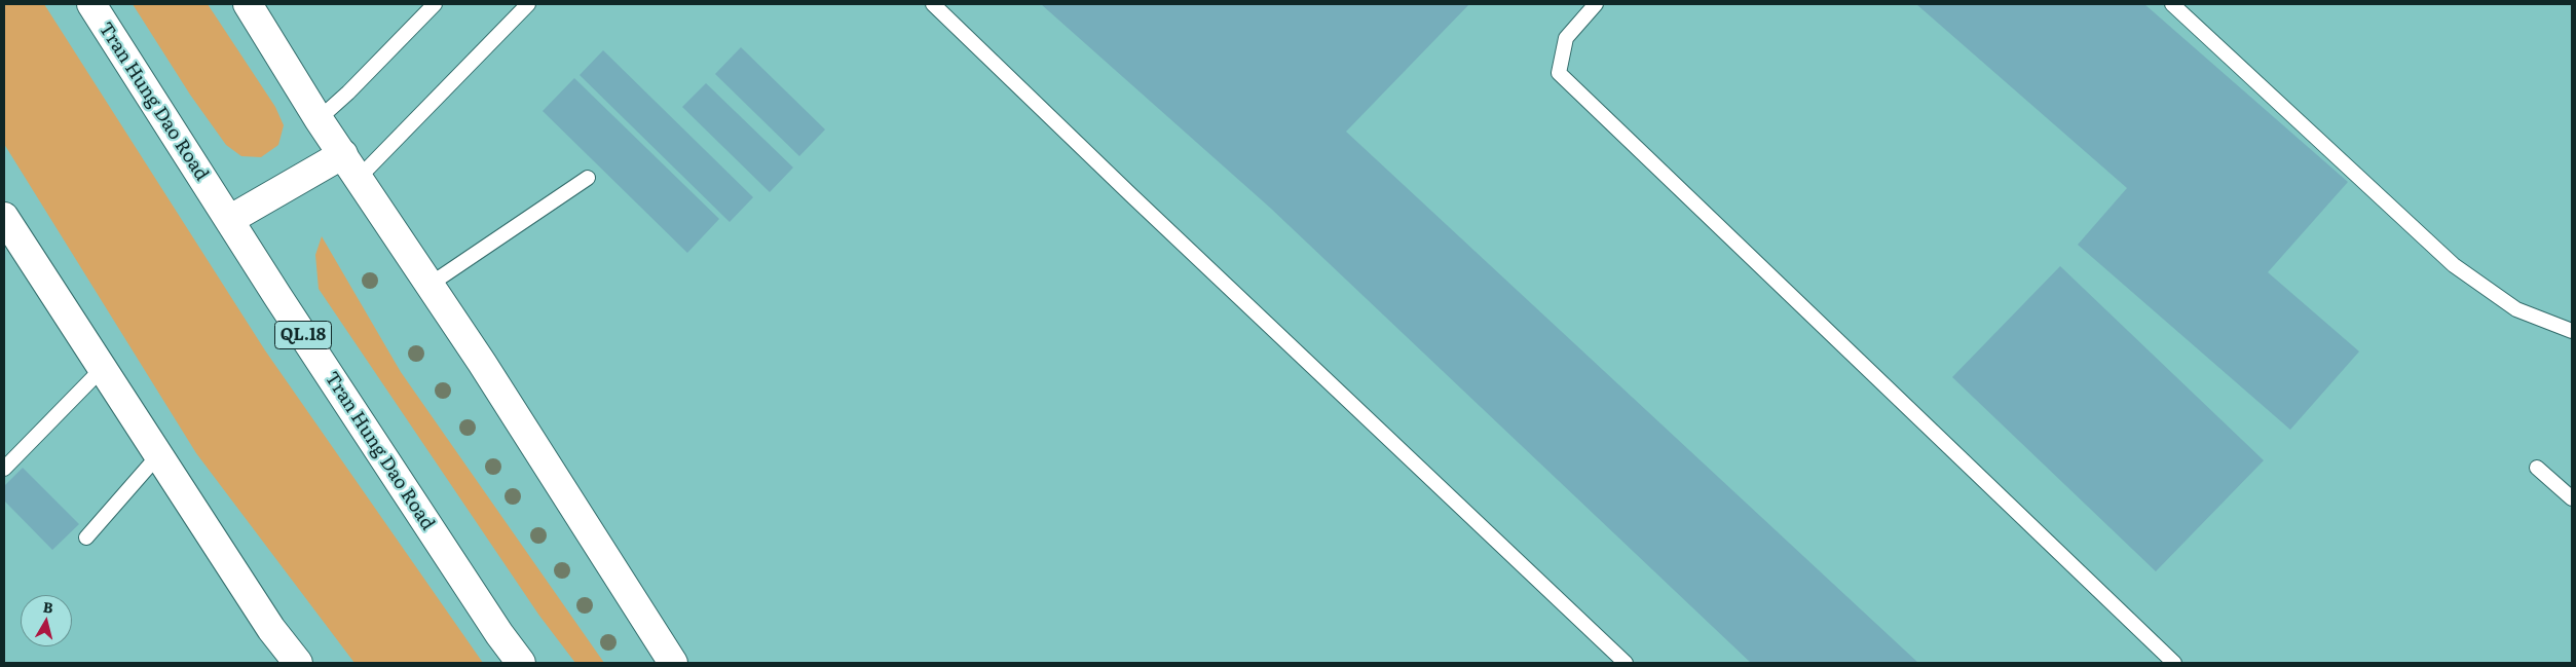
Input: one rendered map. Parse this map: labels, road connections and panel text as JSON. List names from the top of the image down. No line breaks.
{"streets":{"main road":["Tran Hung Dao Road","QL.18"]},"north":"top"}
